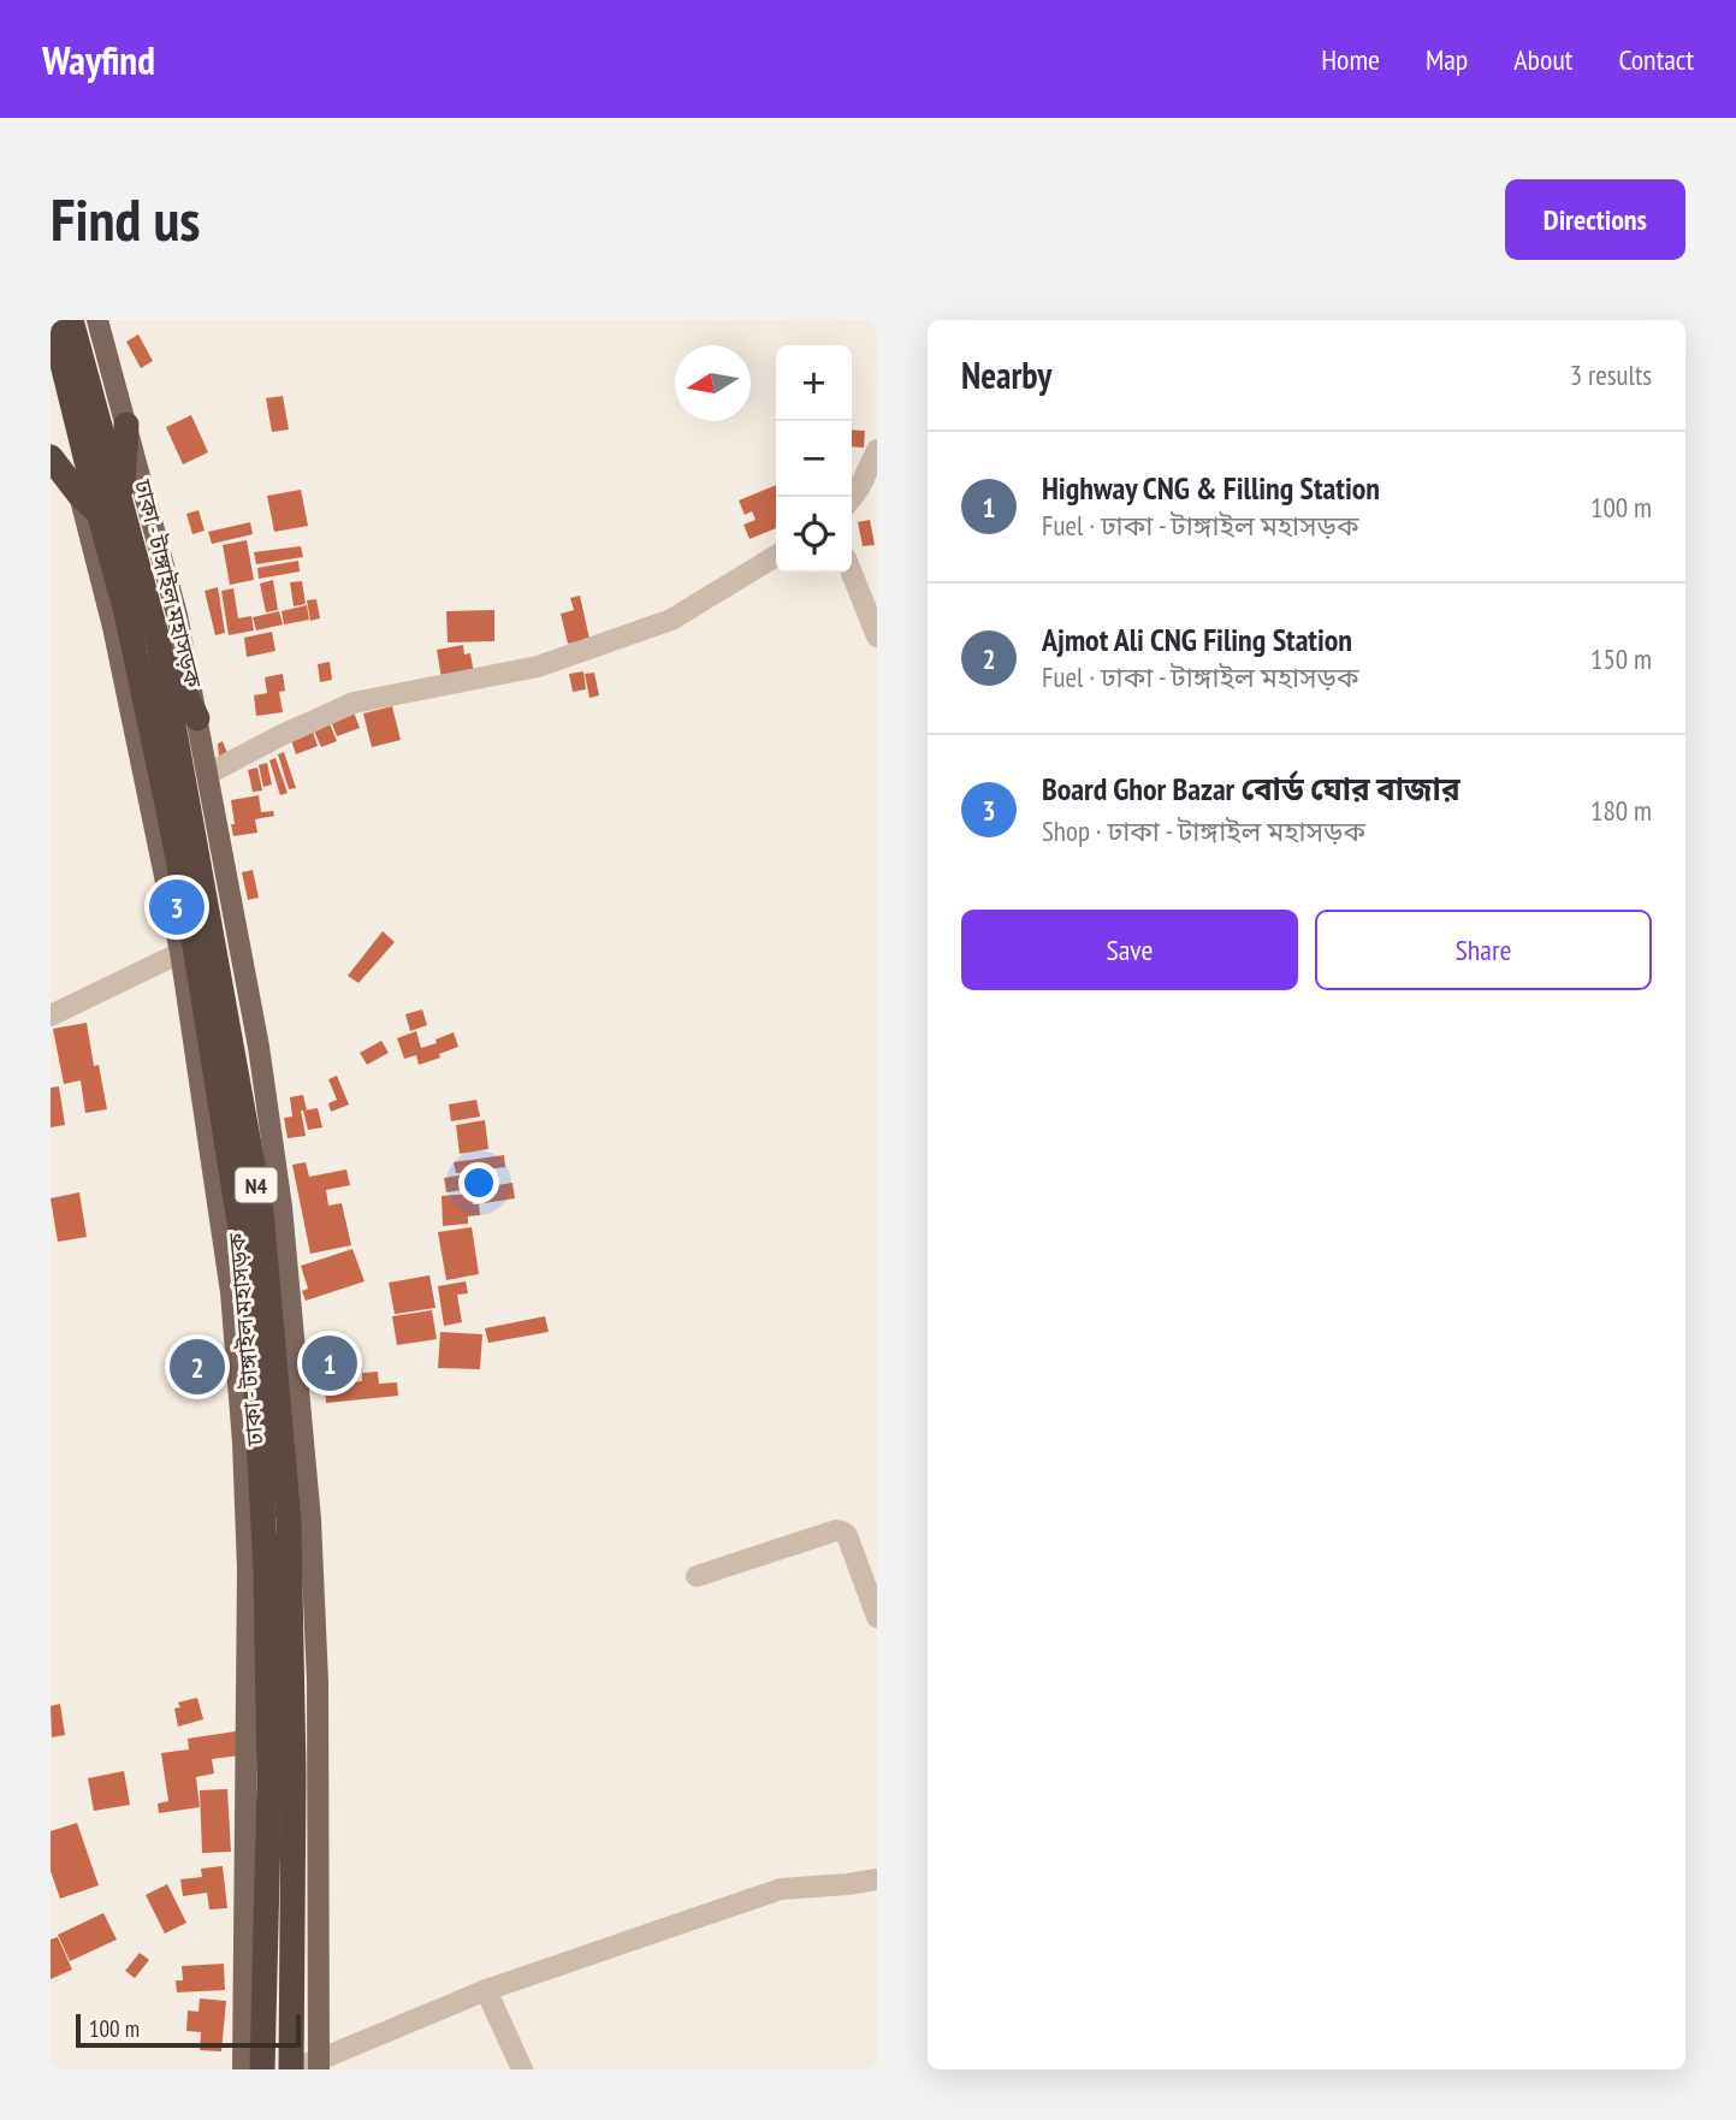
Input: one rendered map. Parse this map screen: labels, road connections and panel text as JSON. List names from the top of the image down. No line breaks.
{"streets":{"highway":["ঢাকা - টাঙ্গাইল মহাসড়ক","N4"]},"scale_bar":"100 m","north":"left","page":{"header":"Wayfind","nav":["Home","Map","About","Contact"],"buttons":["Directions",["Save","Share"]],"title":"Find us","heading":["Nearby","3 results"],"map_buttons":["+","−"],"list":[{"mark":"1","name":"Highway CNG & Filling Station","note":"Fuel · ঢাকা - টাঙ্গাইল মহাসড়ক","value":"100 m"},{"mark":"2","name":"Ajmot Ali CNG Filing Station","note":"Fuel · ঢাকা - টাঙ্গাইল মহাসড়ক","value":"150 m"},{"mark":"3","name":"Board Ghor Bazar বোর্ড ঘোর বাজার","note":"Shop · ঢাকা - টাঙ্গাইল মহাসড়ক","value":"180 m"}],"pins":["3","1","2"],"scale":"100 m"}}
